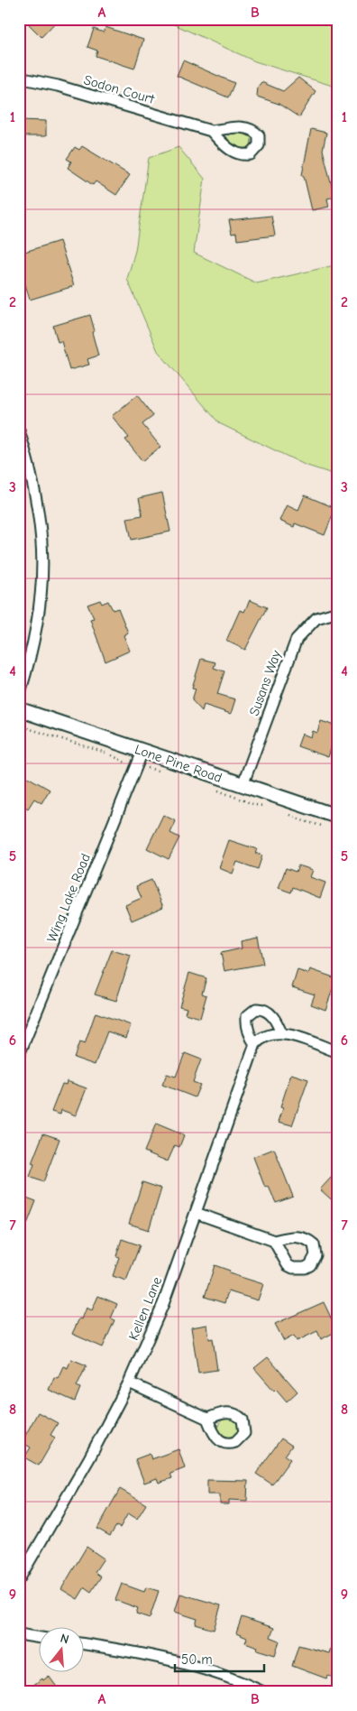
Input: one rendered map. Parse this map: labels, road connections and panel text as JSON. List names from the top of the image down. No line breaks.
{"streets":{"street":["Sodon Court","Susans Way","Lone Pine Road","Wing Lake Road","Kellen Lane"]},"crossings":[["Susans Way","Lone Pine Road"],["Lone Pine Road","Wing Lake Road"]],"scale_bar":"50 m","north":"top","grid":{"columns":["A","B"],"rows":["1","2","3","4","5","6","7","8","9"]}}
